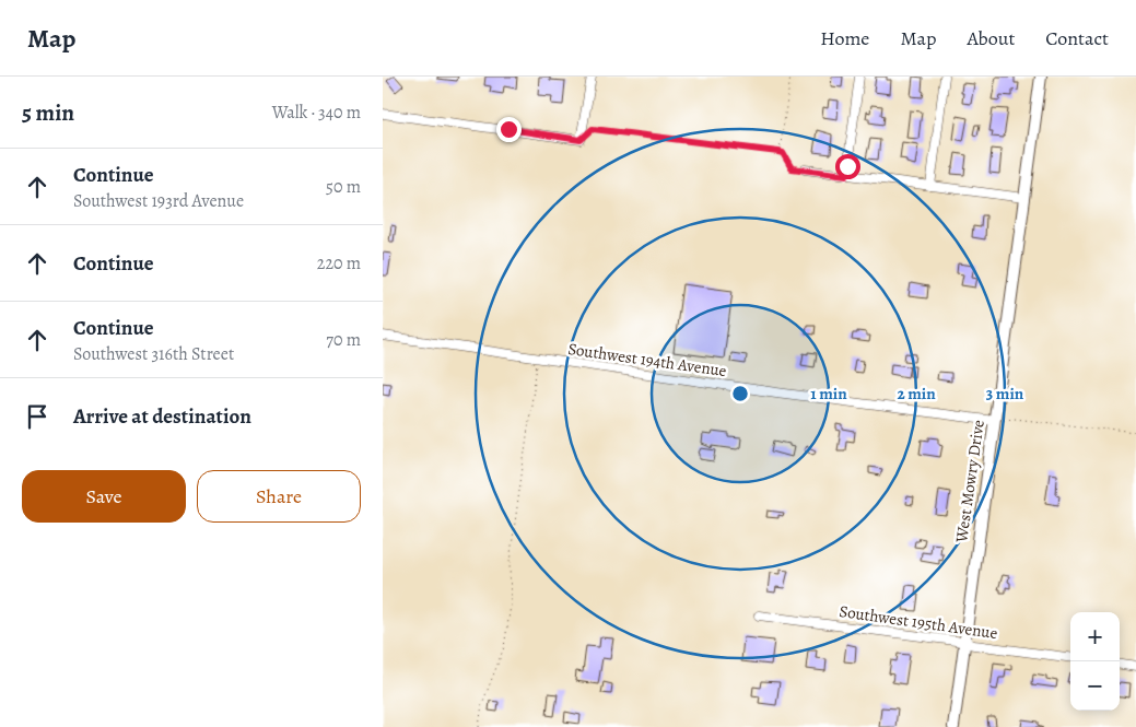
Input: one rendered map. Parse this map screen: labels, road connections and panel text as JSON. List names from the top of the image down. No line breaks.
{"streets":{"street":["Southwest 194th Avenue","West Mowry Drive","Southwest 195th Avenue"]},"crossings":[["Southwest 194th Avenue","West Mowry Drive"],["West Mowry Drive","Southwest 195th Avenue"]],"page":{"header":"Map","nav":["Home","Map","About","Contact"],"heading":["5 min","Walk · 340 m"],"list":[["Continue","Southwest 193rd Avenue","50 m"],["Continue","220 m"],["Continue","Southwest 316th Street","70 m"],"Arrive at destination"],"buttons":["Save","Share"],"map_buttons":["+","−"]},"rings":["1 min","2 min","3 min"]}
